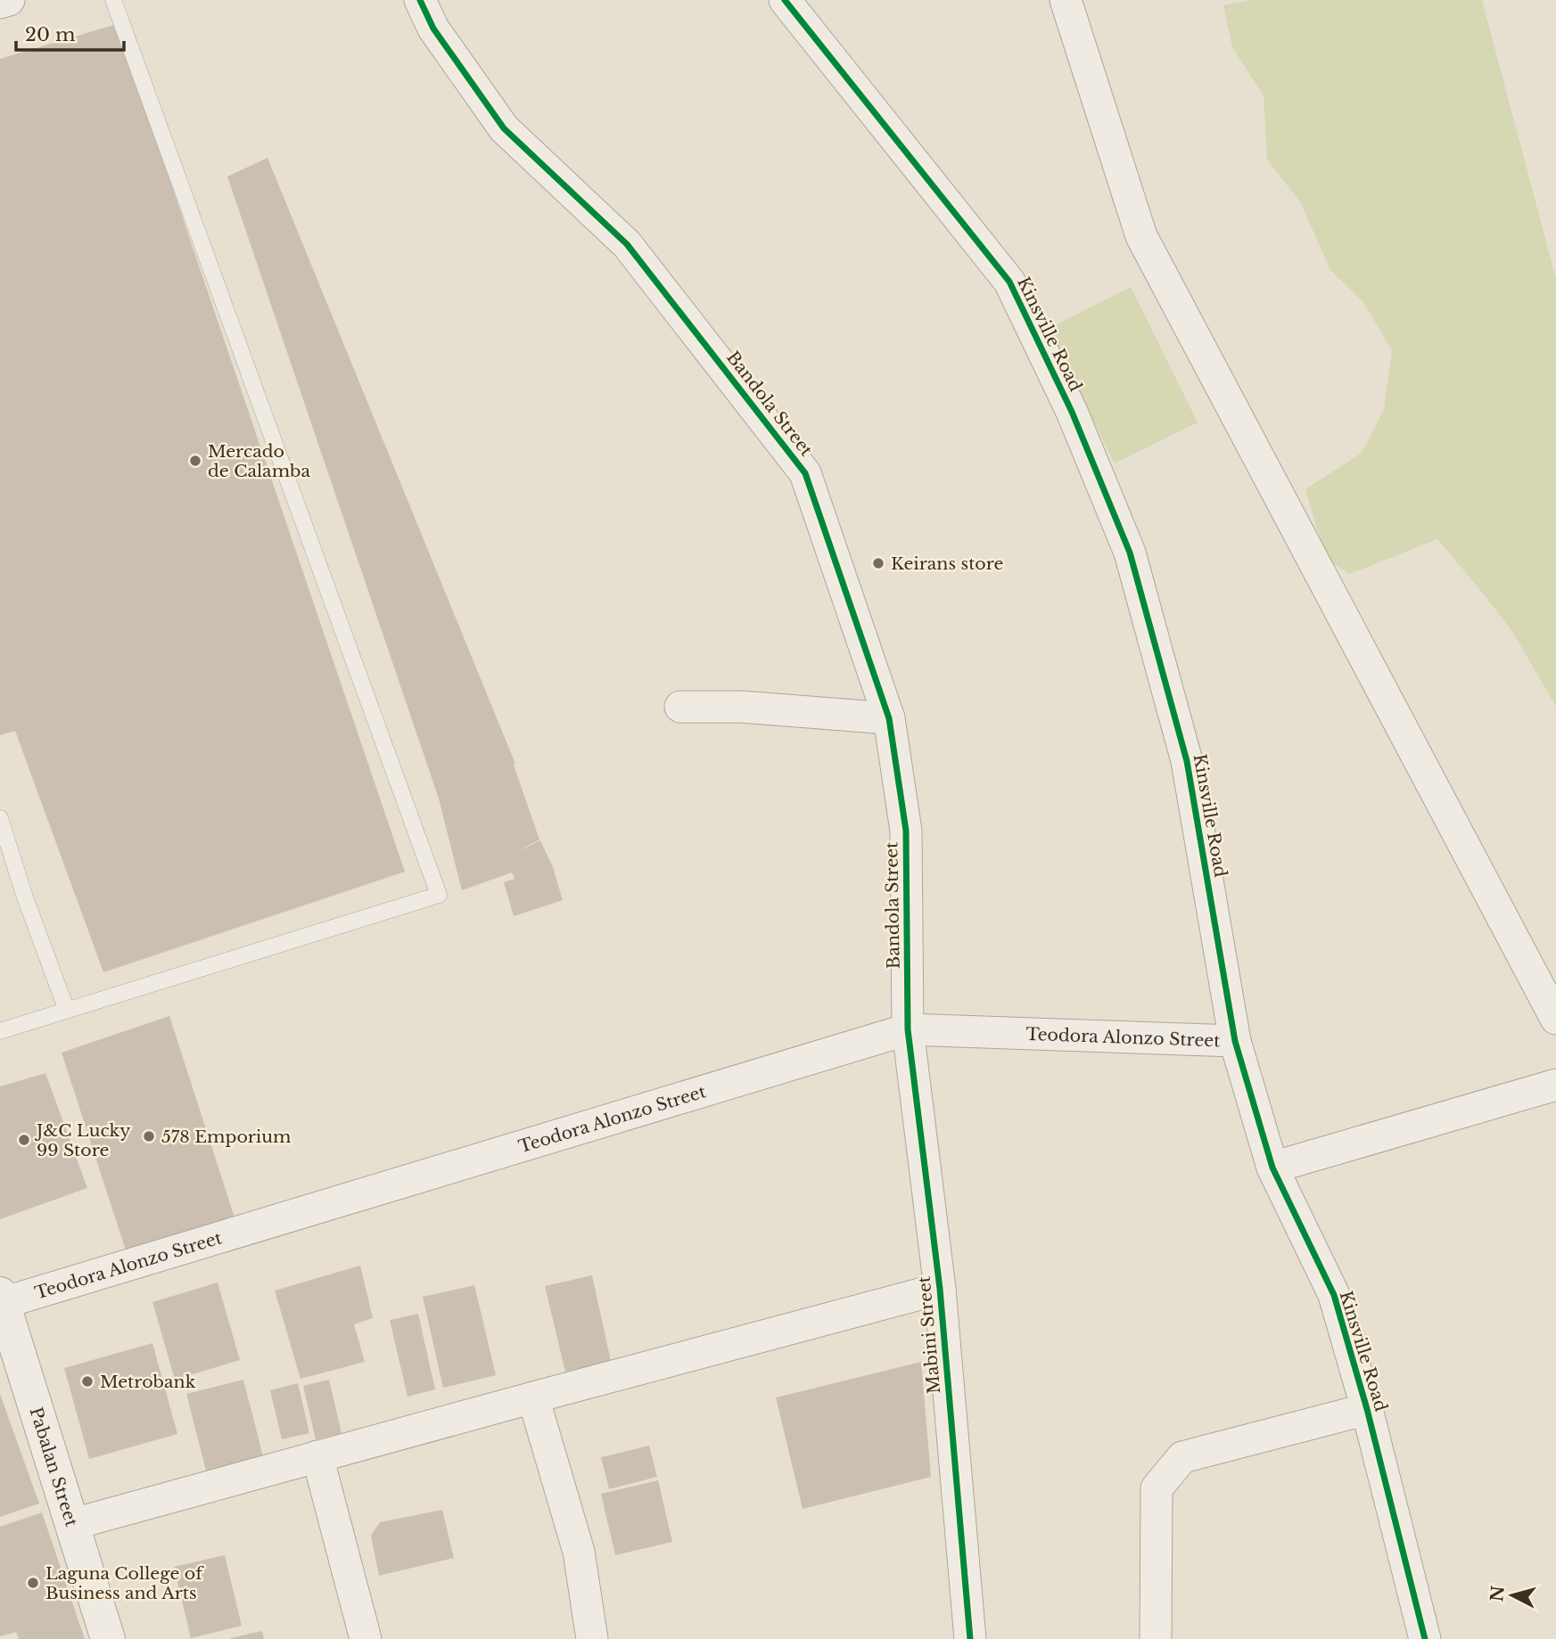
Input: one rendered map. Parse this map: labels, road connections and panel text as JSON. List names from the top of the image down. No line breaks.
{"streets":{"street":["Kinsville Road","Bandola Street","Teodora Alonzo Street","Mabini Street","Pabalan Street"]},"crossings":[["Kinsville Road","Teodora Alonzo Street"],["Bandola Street","Teodora Alonzo Street"],["Bandola Street","Mabini Street"],["Teodora Alonzo Street","Mabini Street"],["Teodora Alonzo Street","Pabalan Street"]],"places":["Mercado de Calamba","Keirans store","578 Emporium","J&C Lucky 99 Store","Metrobank","Laguna College of Business and Arts"],"scale_bar":"20 m","north":"left"}
